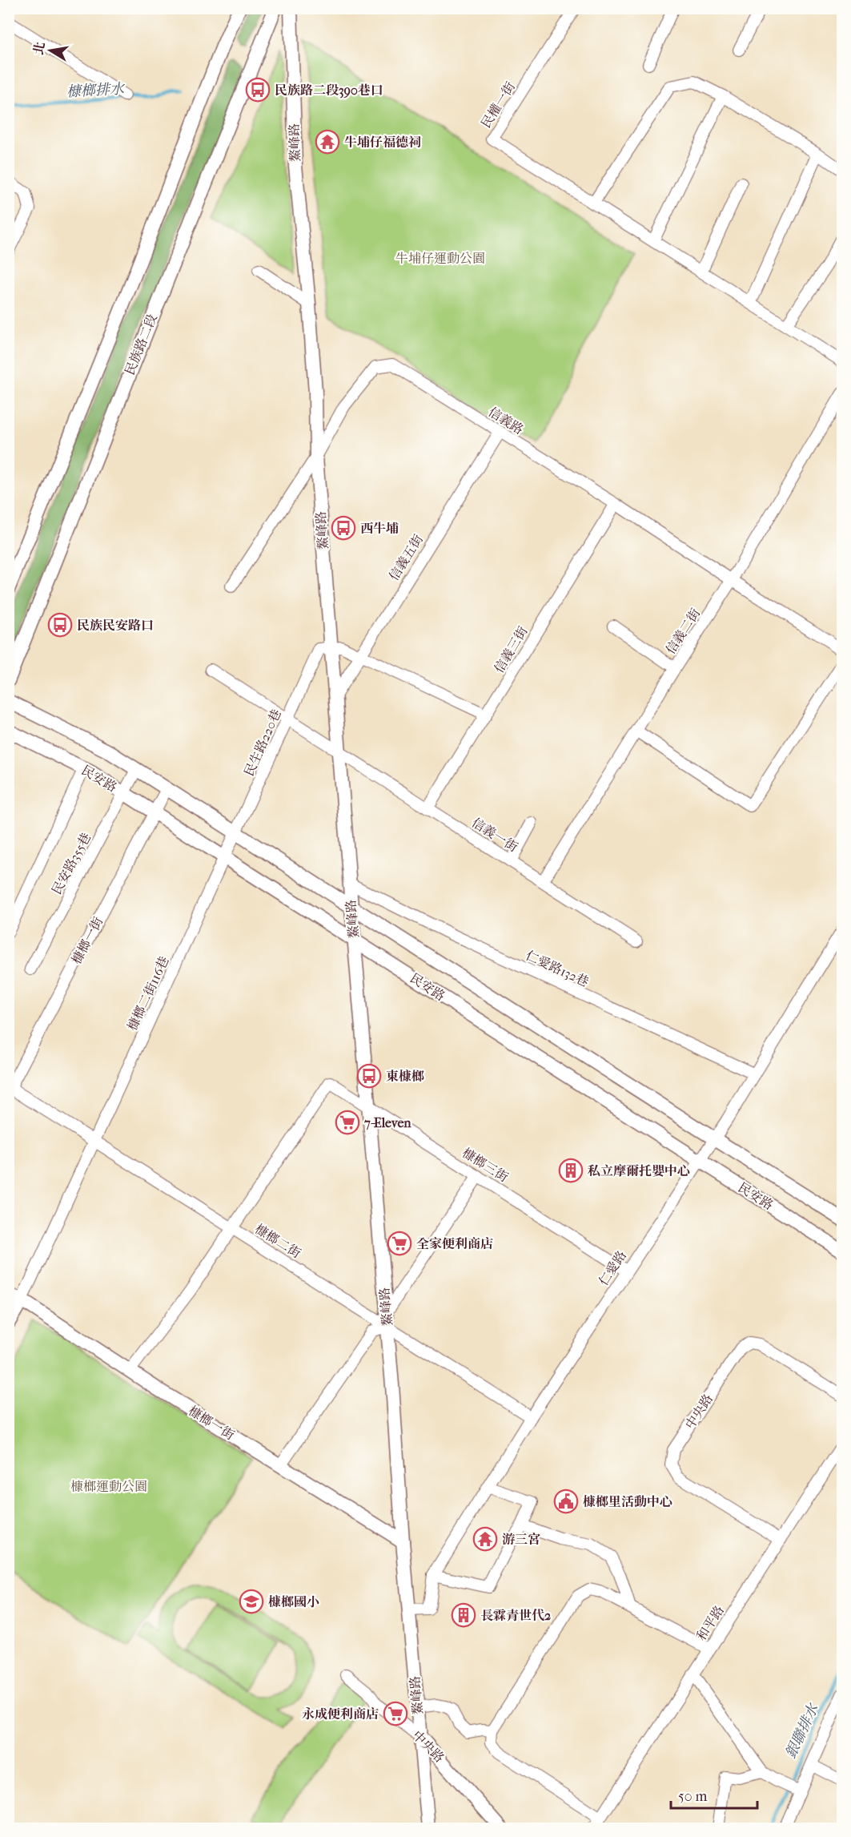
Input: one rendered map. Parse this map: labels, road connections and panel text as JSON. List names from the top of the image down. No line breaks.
{"streets":{"street":["民權一街","鰲峰路","民族路二段","信義路","信義五街","信義二街","信義三街","民生路220巷","民安路","信義一街","民安路355巷","槺榔一街","仁愛路132巷","槺榔二街116巷","槺榔三街","槺榔二街","仁愛路","中央路","和平路"]},"crossings":[["鰲峰路","信義路"],["鰲峰路","信義五街"],["鰲峰路","民生路220巷"],["鰲峰路","民安路"],["鰲峰路","信義一街"],["鰲峰路","槺榔一街"],["鰲峰路","仁愛路132巷"],["鰲峰路","槺榔三街"],["鰲峰路","槺榔二街"],["鰲峰路","仁愛路"],["鰲峰路","中央路"],["信義路","信義五街"],["信義路","信義二街"],["信義路","信義三街"],["信義二街","信義一街"],["信義三街","信義一街"],["民生路220巷","民安路"],["民生路220巷","槺榔二街116巷"],["民安路","民安路355巷"],["民安路","槺榔一街"],["民安路","槺榔二街116巷"],["民安路","仁愛路"],["槺榔一街","槺榔二街116巷"],["槺榔一街","槺榔二街"],["仁愛路132巷","仁愛路"],["槺榔二街116巷","槺榔二街"],["槺榔三街","槺榔二街"],["槺榔三街","仁愛路"],["槺榔二街","仁愛路"],["中央路","和平路"]],"water":["槺榔排水","銀聯排水"],"parks":["牛埔仔運動公園","槺榔運動公園"],"places":{"bus stop":["民族路二段390巷口","西牛埔","民族民安路口","東槺榔"],"temple":["牛埔仔福德祠","游三宮"],"supermarket":["7-Eleven","全家便利商店","永成便利商店"],"building":["私立摩爾托嬰中心","長霖青世代2"],"public building":["槺榔里活動中心"],"school or university":["槺榔國小"]},"scale_bar":"50 m","north":"left"}
